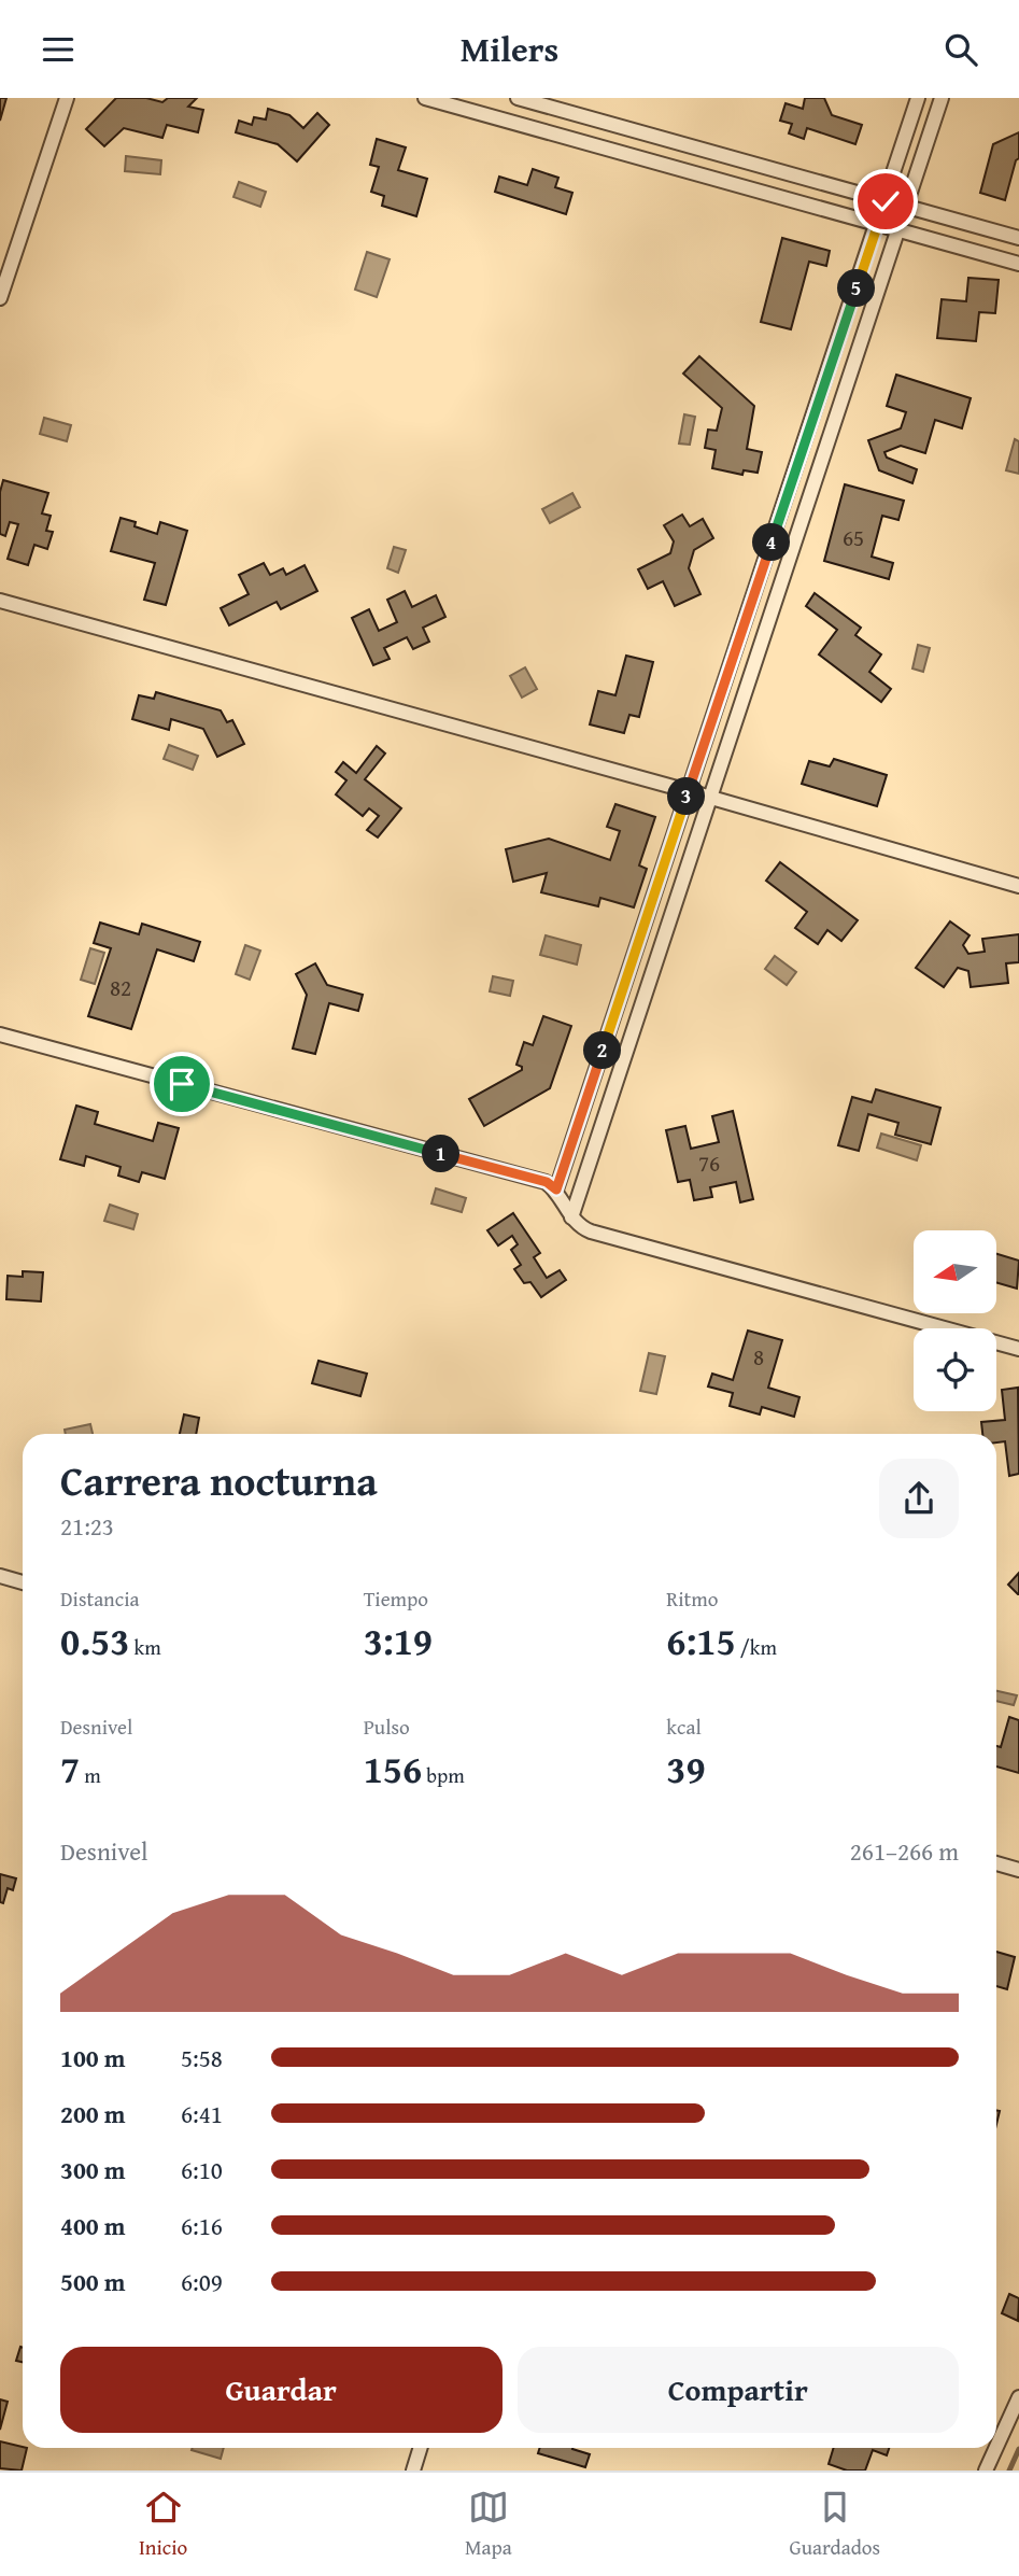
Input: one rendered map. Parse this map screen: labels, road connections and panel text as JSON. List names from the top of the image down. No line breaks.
{"house_numbers":["65","82","76","8"],"north":"left","page":{"header":"Milers","pins":["5","4","3","2","1"],"heading":["Carrera nocturna","21:23"],"stats":[["Distancia","0.53 km"],["Tiempo","3:19"],["Ritmo","6:15 /km"],["Desnivel","7 m"],["Pulso","156 bpm"],["kcal","39"]],"chart":["Desnivel","261–266 m"],"list":[{"name":"100 m","note":"5:58"},{"name":"200 m","note":"6:41"},{"name":"300 m","note":"6:10"},{"name":"400 m","note":"6:16"},{"name":"500 m","note":"6:09"}],"buttons":["Guardar","Compartir"],"tabs":["Inicio","Mapa","Guardados"]}}
